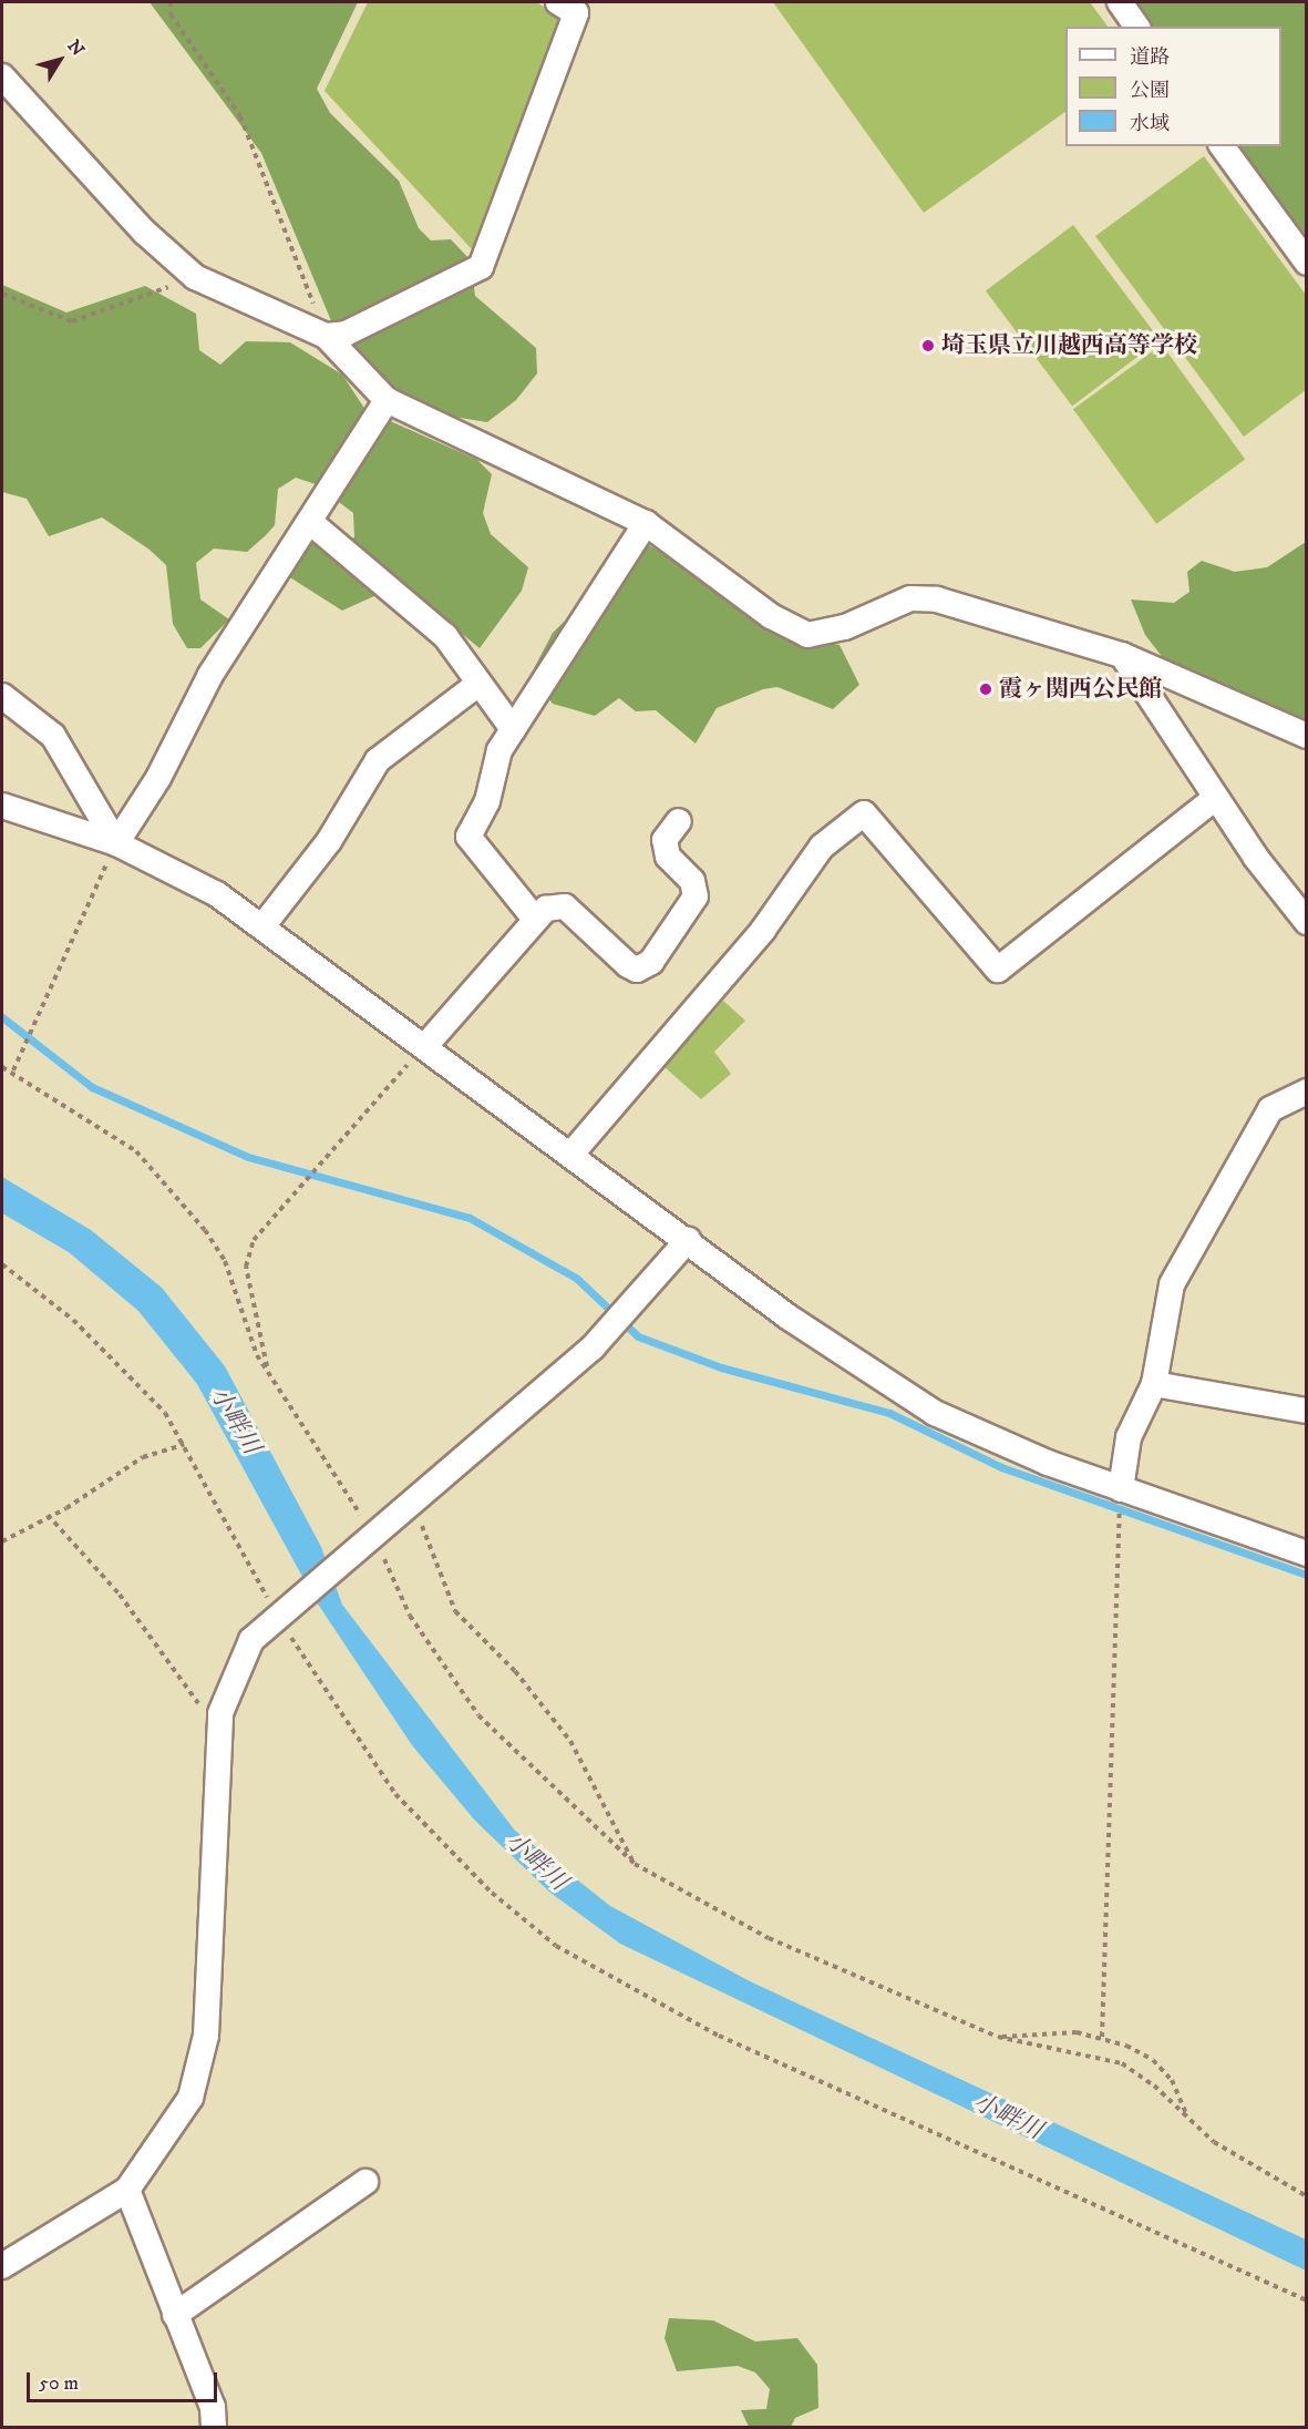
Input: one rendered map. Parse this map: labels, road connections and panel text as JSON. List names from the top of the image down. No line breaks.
{"water":["小畔川"],"places":["埼玉県立川越西高等学校","霞ヶ関西公民館"],"legend":["道路","公園","水域"],"scale_bar":"50 m","north":"top right"}
